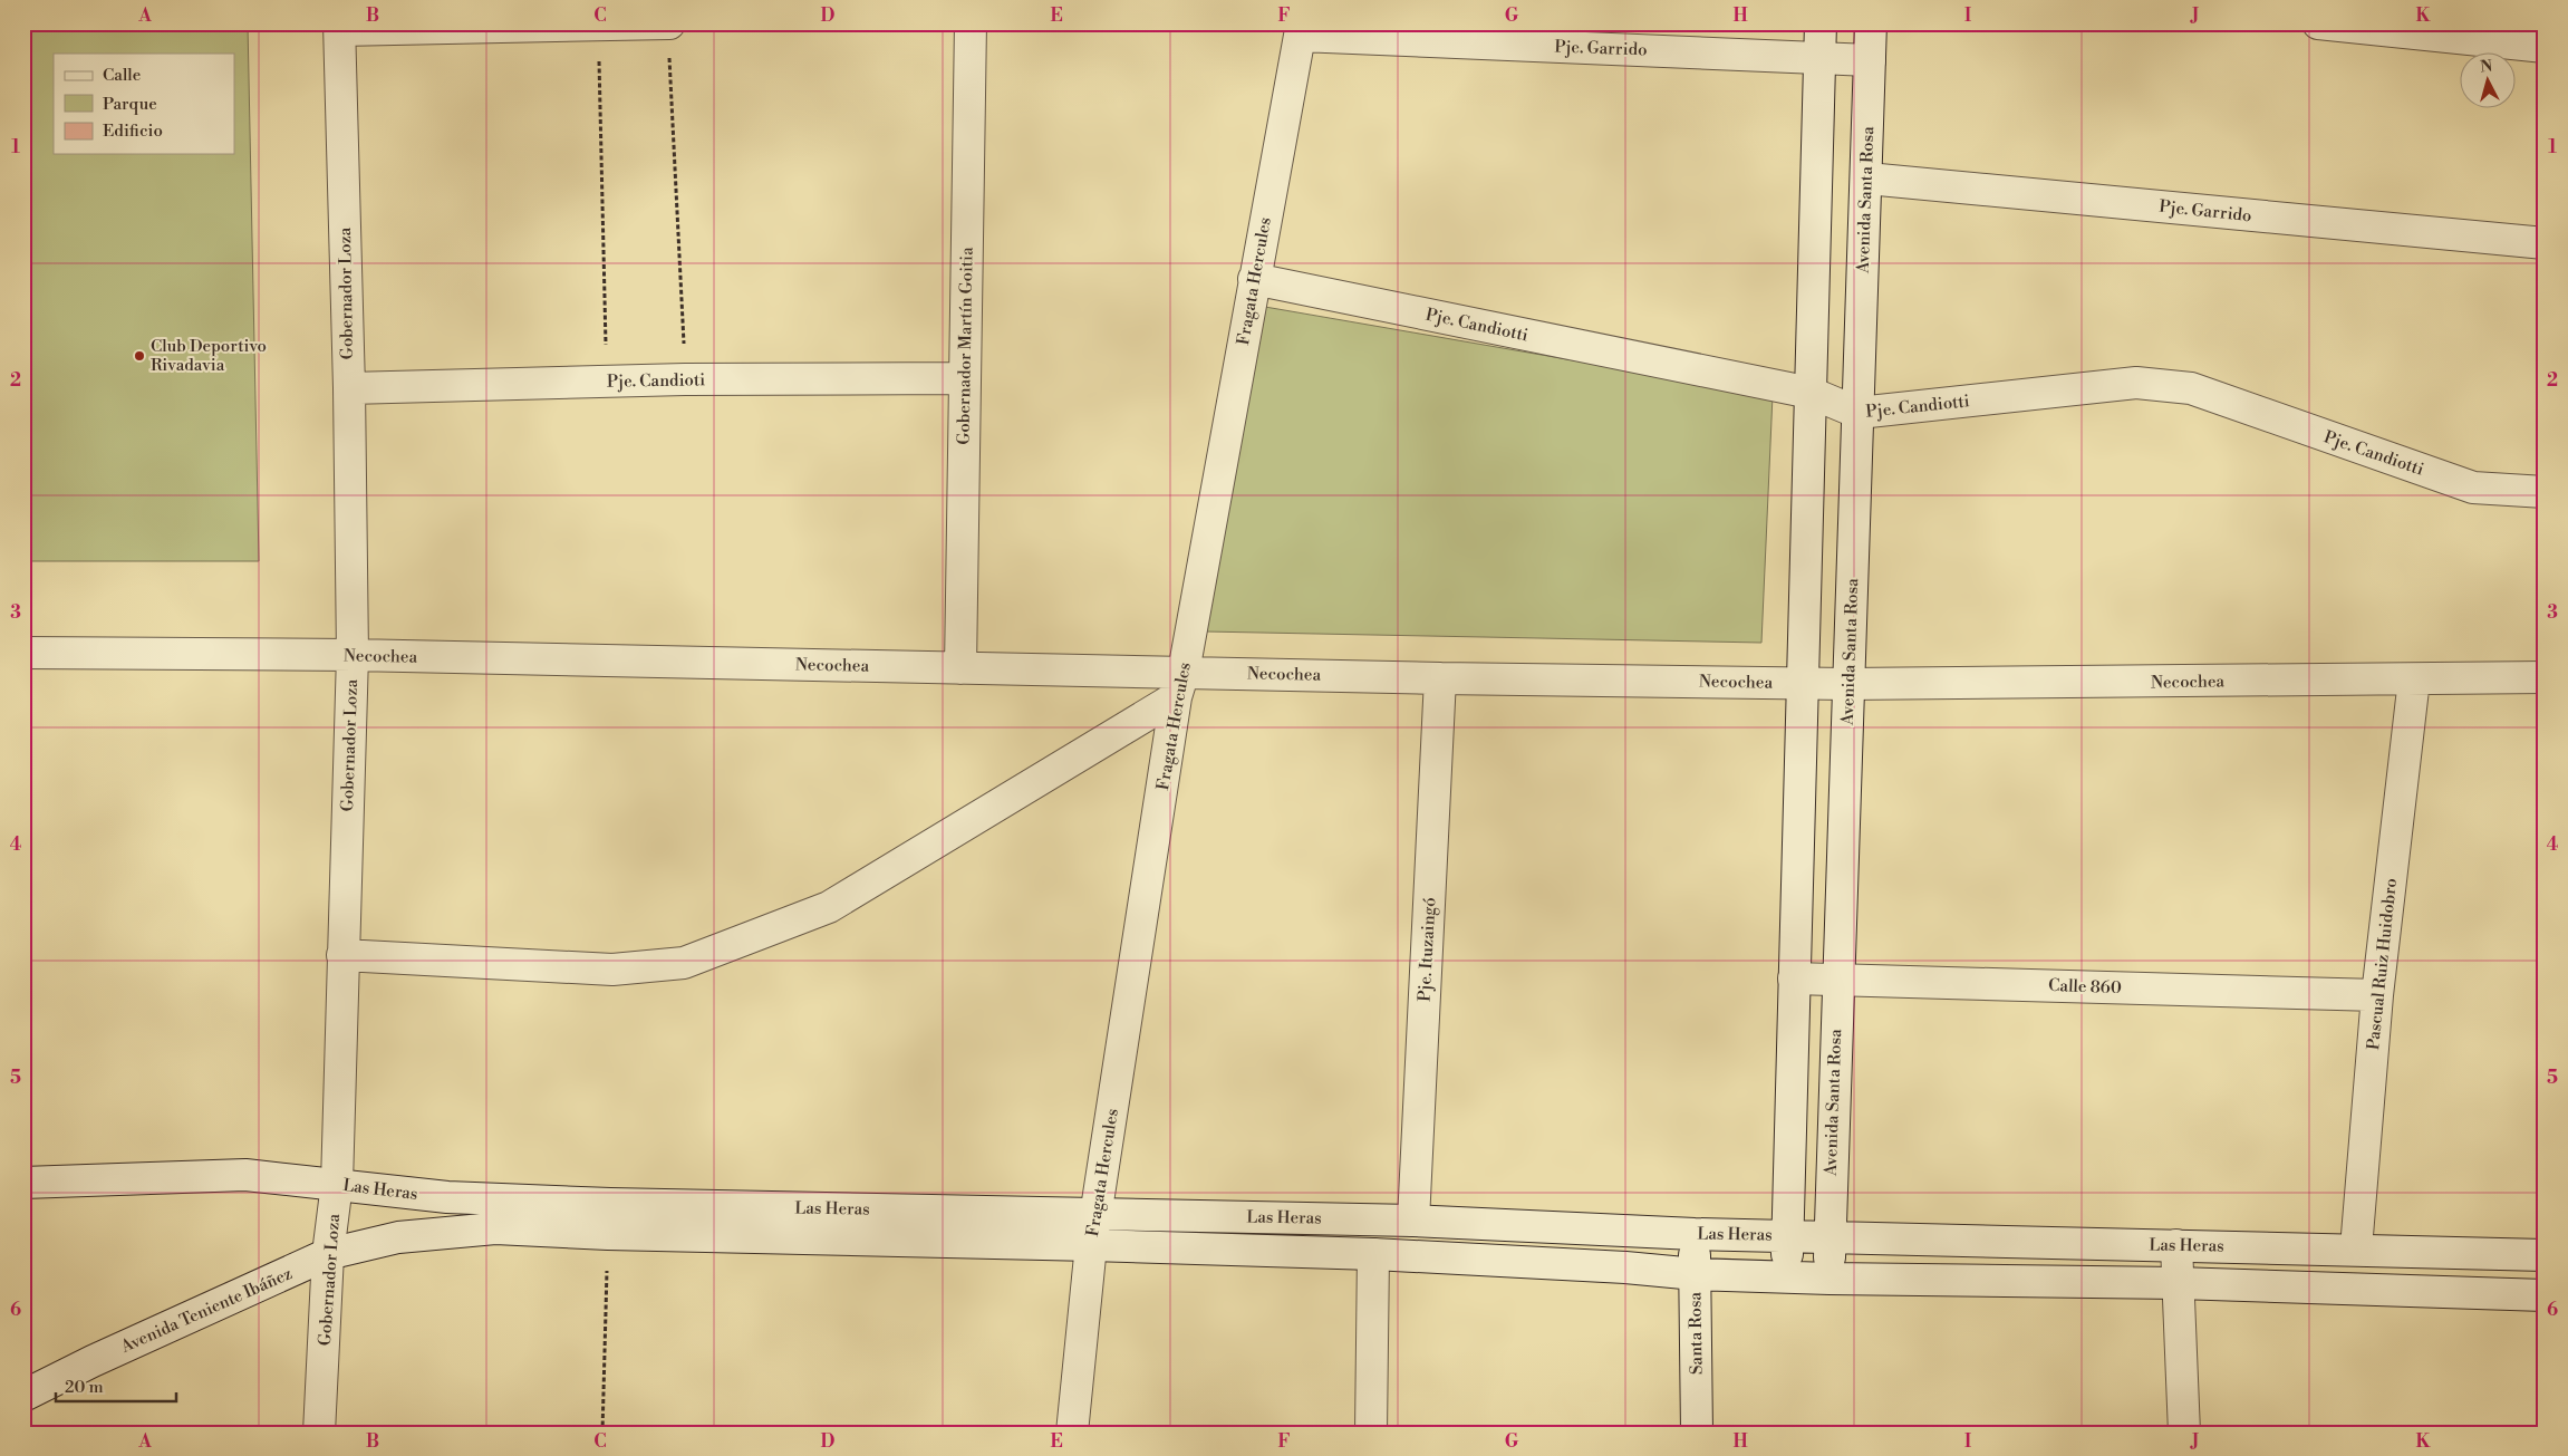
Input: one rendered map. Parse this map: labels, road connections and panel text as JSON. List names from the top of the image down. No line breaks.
{"streets":{"street":["Pje. Garrido","Avenida Santa Rosa","Fragata Hercules","Gobernador Loza","Pje. Candiotti","Gobernador Martín Goitia","Pje. Candioti","Necochea","Pje. Ituzaingó","Pascual Ruiz Huidobro","Calle 860","Las Heras","Avenida Teniente Ibáñez","Santa Rosa"]},"crossings":[["Pje. Garrido","Avenida Santa Rosa"],["Pje. Garrido","Fragata Hercules"],["Avenida Santa Rosa","Pje. Candiotti"],["Avenida Santa Rosa","Necochea"],["Avenida Santa Rosa","Calle 860"],["Avenida Santa Rosa","Las Heras"],["Fragata Hercules","Pje. Candiotti"],["Fragata Hercules","Necochea"],["Fragata Hercules","Las Heras"],["Gobernador Loza","Pje. Candioti"],["Gobernador Loza","Necochea"],["Gobernador Loza","Las Heras"],["Gobernador Loza","Avenida Teniente Ibáñez"],["Gobernador Martín Goitia","Pje. Candioti"],["Gobernador Martín Goitia","Necochea"],["Necochea","Pje. Ituzaingó"],["Necochea","Pascual Ruiz Huidobro"],["Pje. Ituzaingó","Las Heras"],["Pascual Ruiz Huidobro","Calle 860"],["Pascual Ruiz Huidobro","Las Heras"],["Las Heras","Avenida Teniente Ibáñez"],["Las Heras","Santa Rosa"]],"places":["Club Deportivo Rivadavia"],"legend":["Calle","Parque","Edificio"],"scale_bar":"20 m","north":"top","grid":{"columns":["A","B","C","D","E","F","G","H","I","J","K"],"rows":["1","2","3","4","5","6"]}}
